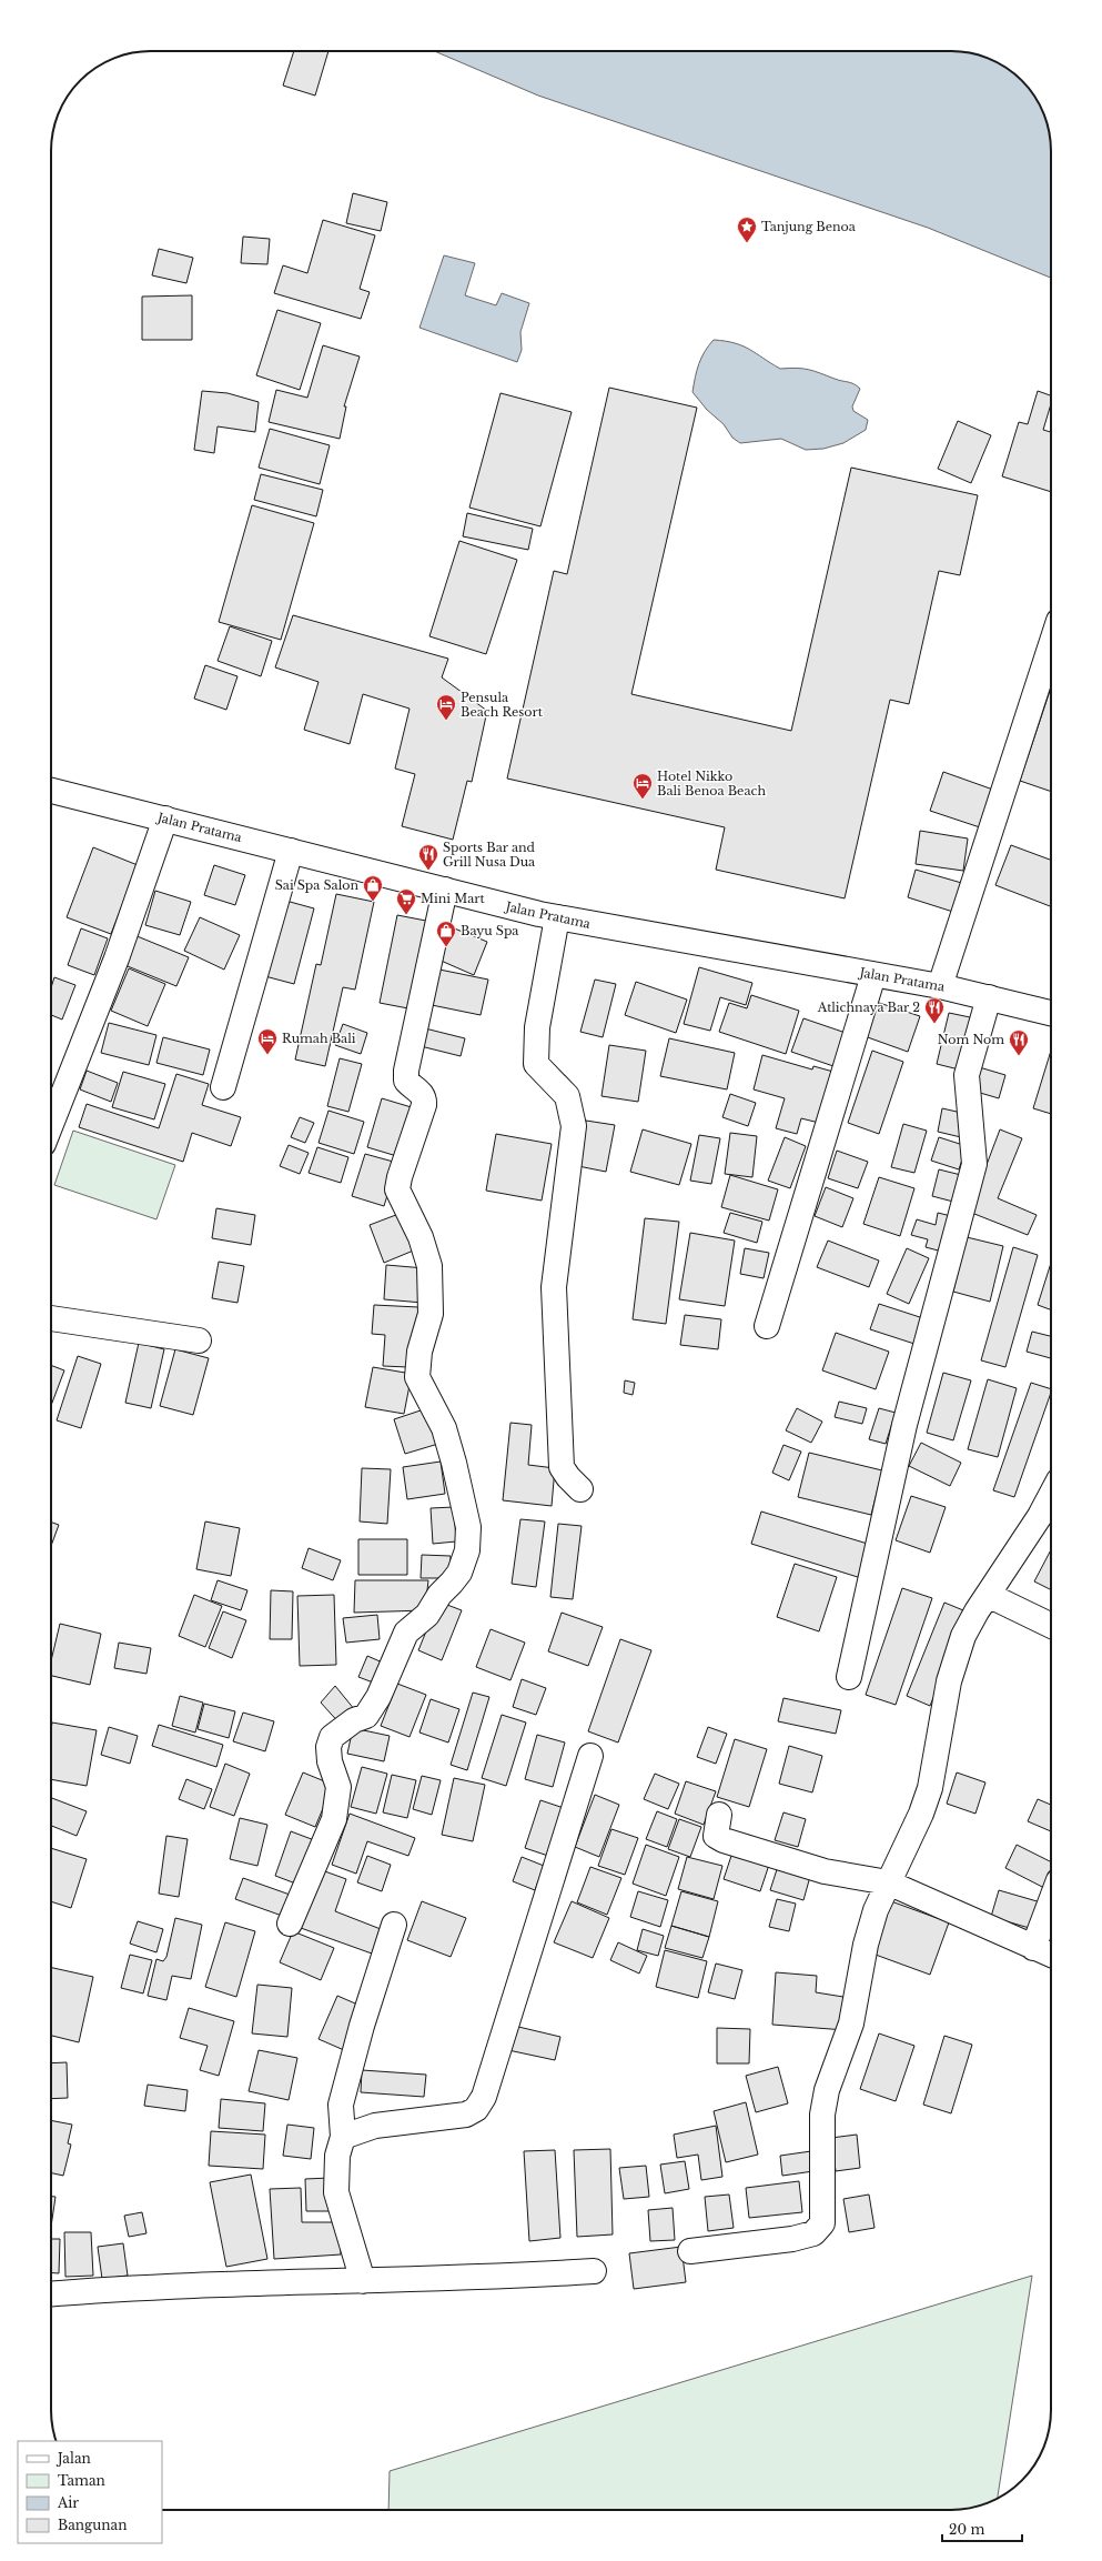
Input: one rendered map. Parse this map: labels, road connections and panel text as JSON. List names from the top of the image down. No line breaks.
{"streets":{"street":["Jalan Pratama"]},"places":{"place":["Tanjung Benoa"],"hotel":["Pensula Beach Resort","Hotel Nikko Bali Benoa Beach","Rumah Bali"],"restaurant":["Sports Bar and Grill Nusa Dua","Atlichnaya Bar 2","Nom Nom"],"shop":["Sai Spa Salon","Bayu Spa"],"supermarket":["Mini Mart"]},"legend":["Jalan","Taman","Air","Bangunan"],"scale_bar":"20 m"}
